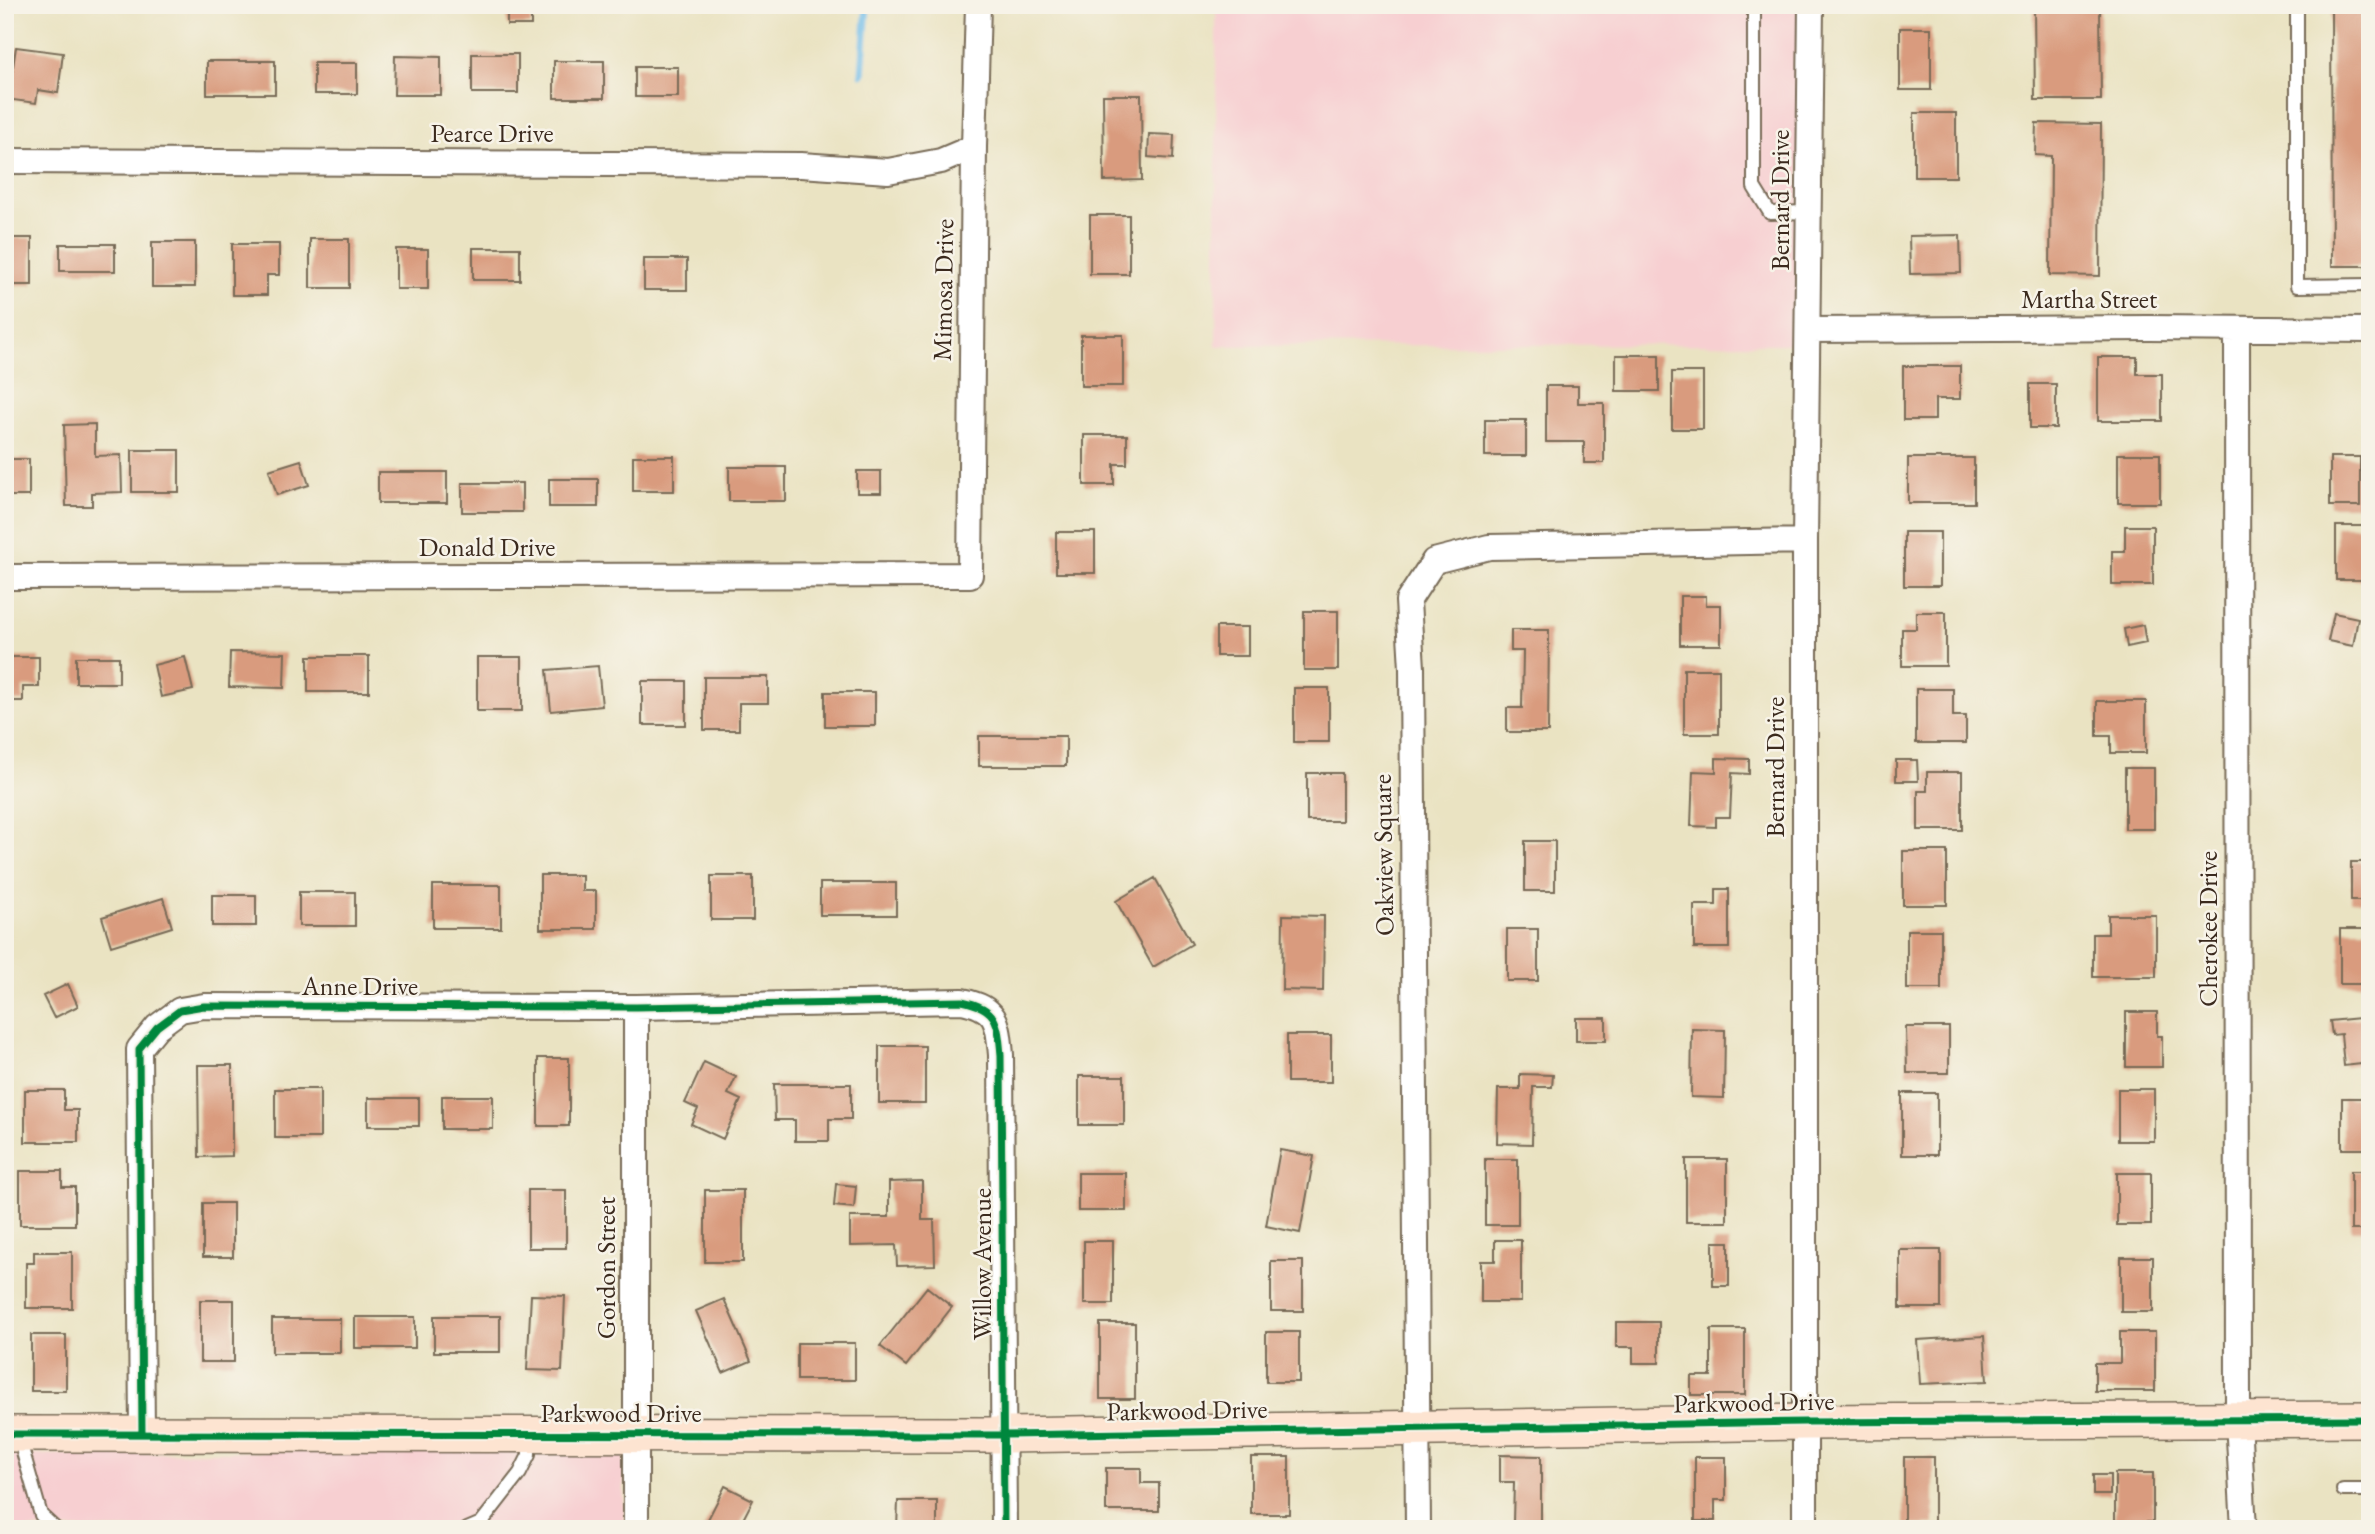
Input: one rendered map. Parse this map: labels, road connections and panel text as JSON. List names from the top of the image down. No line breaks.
{"streets":{"street":["Pearce Drive","Bernard Drive","Mimosa Drive","Martha Street","Donald Drive","Oakview Square","Cherokee Drive","Anne Drive","Willow Avenue","Gordon Street","Parkwood Drive"]},"crossings":[["Pearce Drive","Mimosa Drive"],["Bernard Drive","Martha Street"],["Bernard Drive","Oakview Square"],["Bernard Drive","Parkwood Drive"],["Mimosa Drive","Donald Drive"],["Martha Street","Cherokee Drive"],["Oakview Square","Parkwood Drive"],["Cherokee Drive","Parkwood Drive"],["Anne Drive","Willow Avenue"],["Anne Drive","Gordon Street"],["Anne Drive","Parkwood Drive"],["Willow Avenue","Parkwood Drive"],["Gordon Street","Parkwood Drive"]]}
